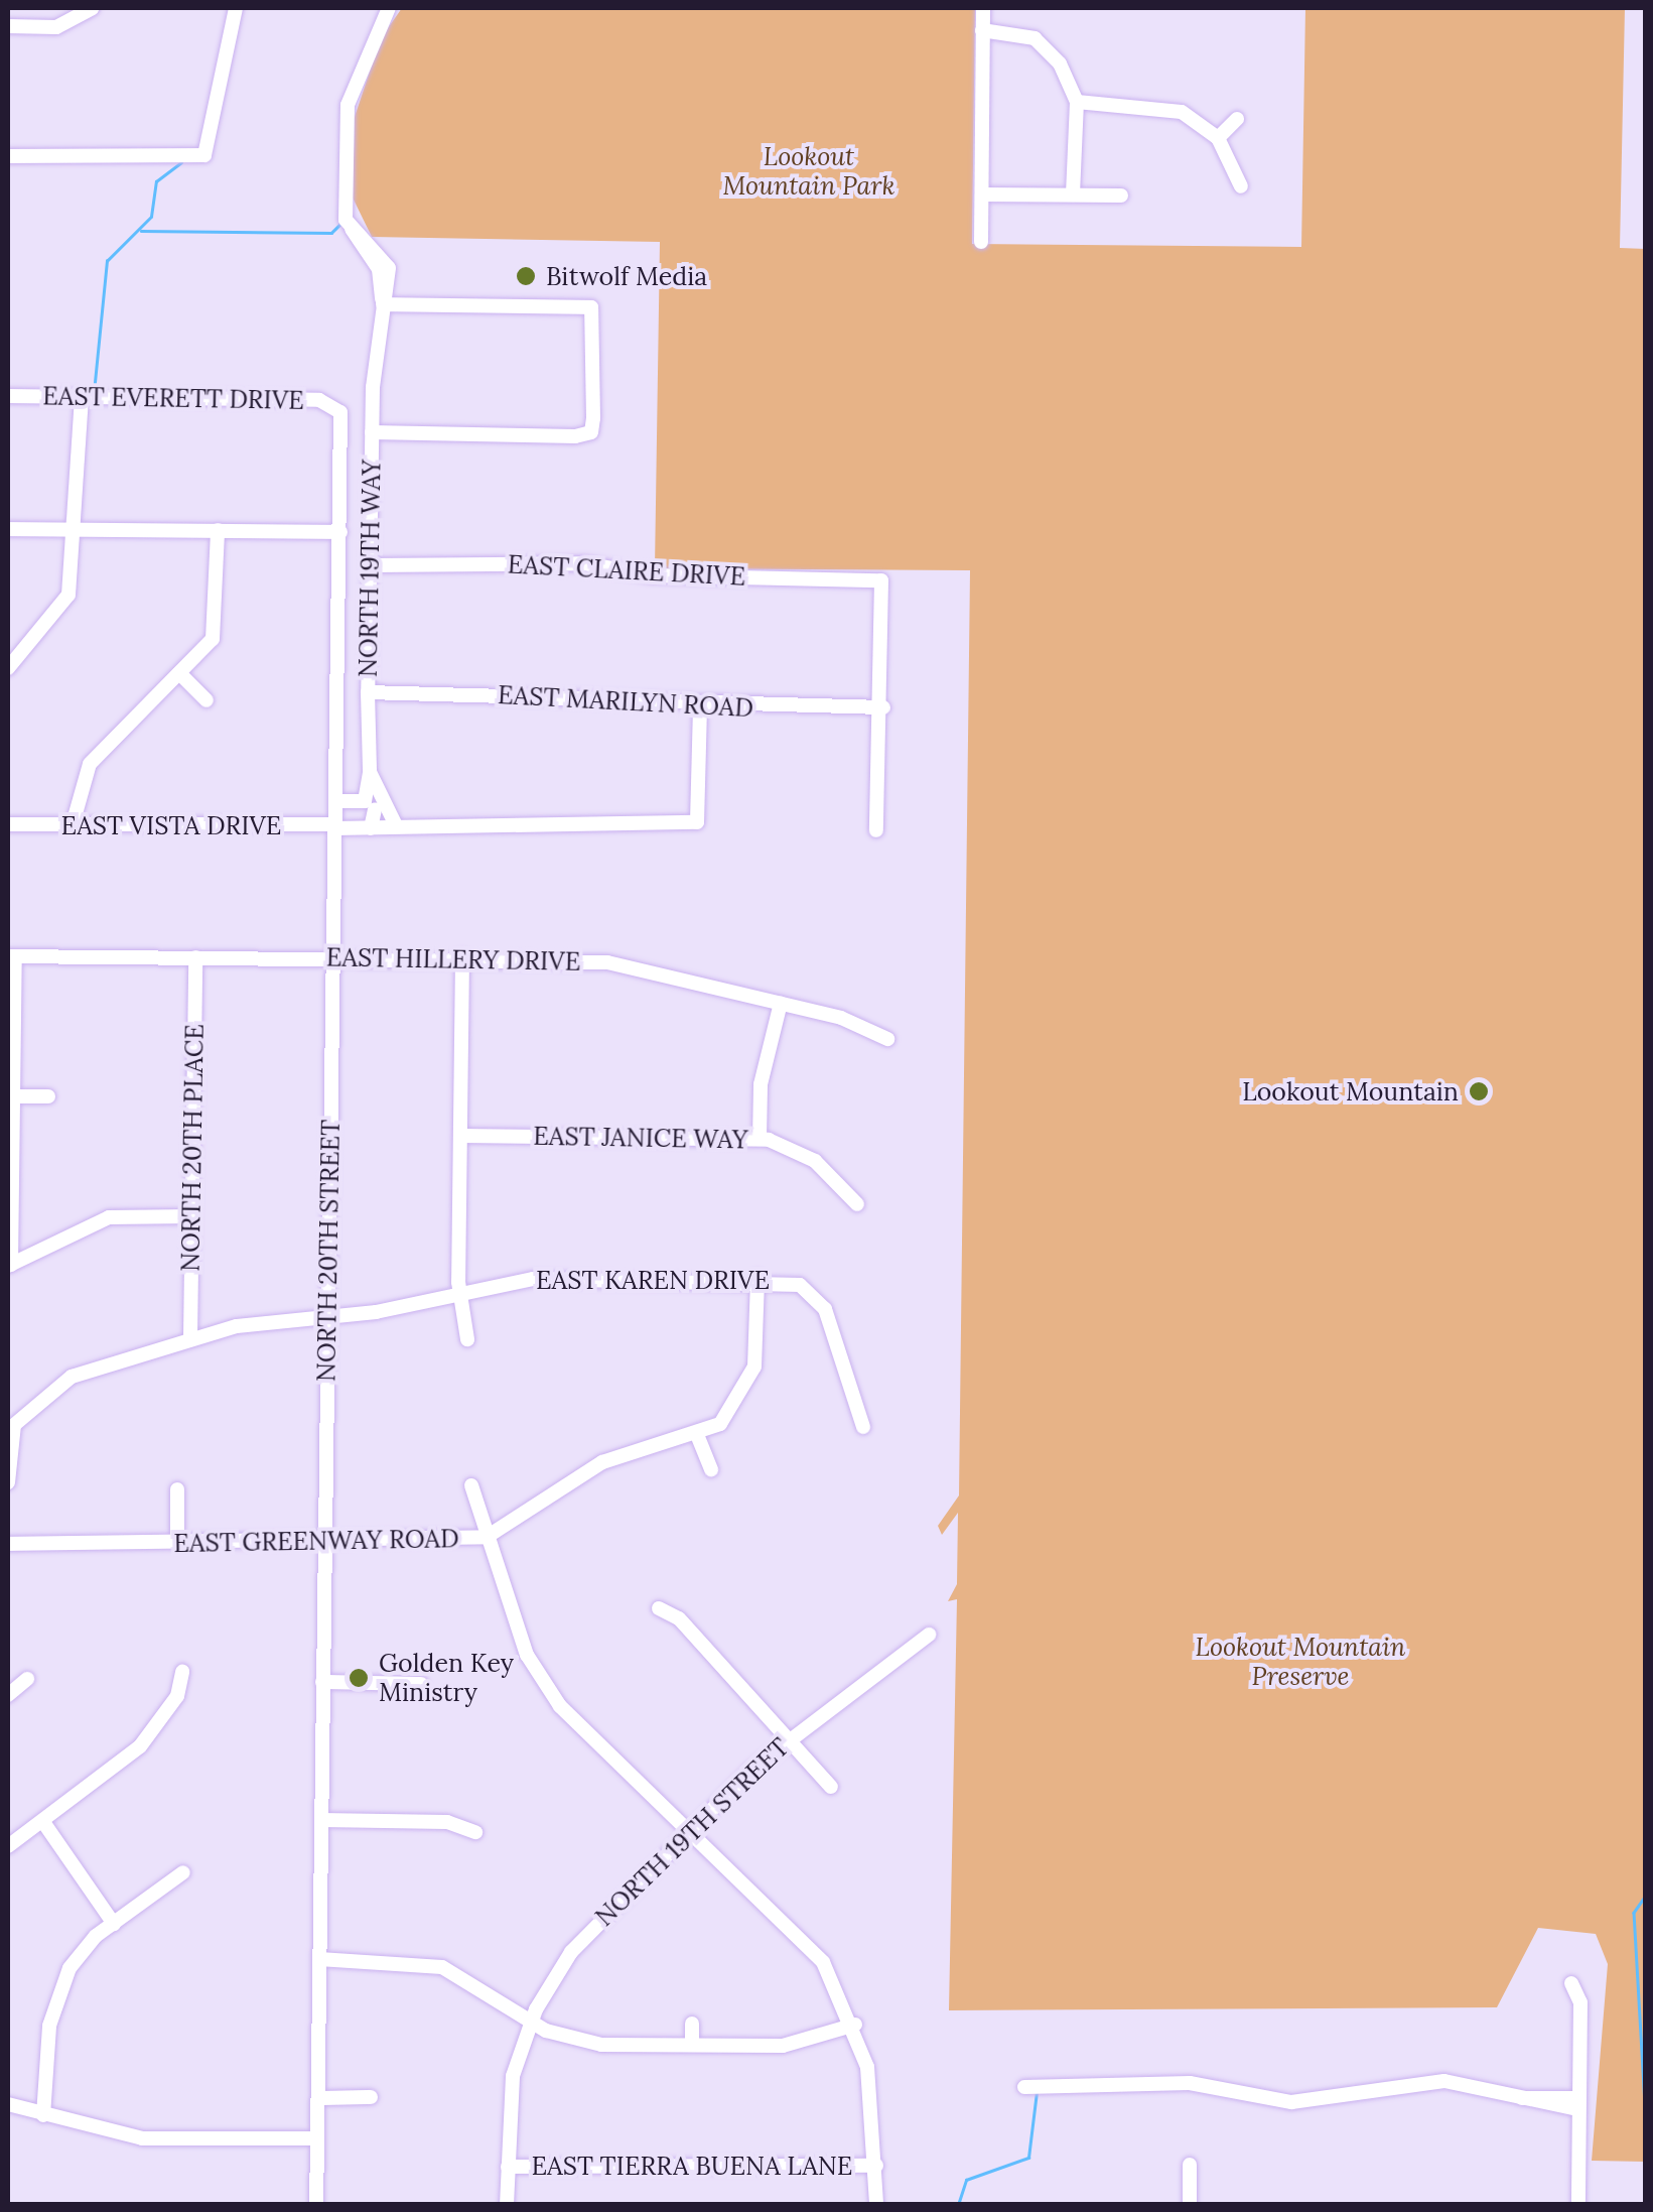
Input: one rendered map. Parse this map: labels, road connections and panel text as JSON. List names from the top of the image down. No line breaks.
{"streets":{"street":["EAST EVERETT DRIVE","NORTH 19TH WAY","EAST CLAIRE DRIVE","EAST MARILYN ROAD","EAST VISTA DRIVE","EAST HILLERY DRIVE","EAST JANICE WAY","NORTH 20TH PLACE","NORTH 20TH STREET","EAST KAREN DRIVE","EAST GREENWAY ROAD","NORTH 19TH STREET","EAST TIERRA BUENA LANE"]},"crossings":[["EAST EVERETT DRIVE","NORTH 20TH STREET"],["NORTH 19TH WAY","EAST CLAIRE DRIVE"],["NORTH 19TH WAY","EAST MARILYN ROAD"],["NORTH 19TH WAY","EAST VISTA DRIVE"],["EAST CLAIRE DRIVE","EAST MARILYN ROAD"],["EAST MARILYN ROAD","EAST VISTA DRIVE"],["EAST VISTA DRIVE","NORTH 20TH STREET"],["EAST HILLERY DRIVE","NORTH 20TH PLACE"],["EAST HILLERY DRIVE","NORTH 20TH STREET"],["NORTH 20TH PLACE","EAST KAREN DRIVE"],["NORTH 20TH STREET","EAST KAREN DRIVE"],["NORTH 20TH STREET","EAST GREENWAY ROAD"],["NORTH 19TH STREET","EAST TIERRA BUENA LANE"]],"parks":["Lookout Mountain Park","Lookout Mountain Preserve"],"places":["Bitwolf Media","Lookout Mountain","Golden Key Ministry"]}
